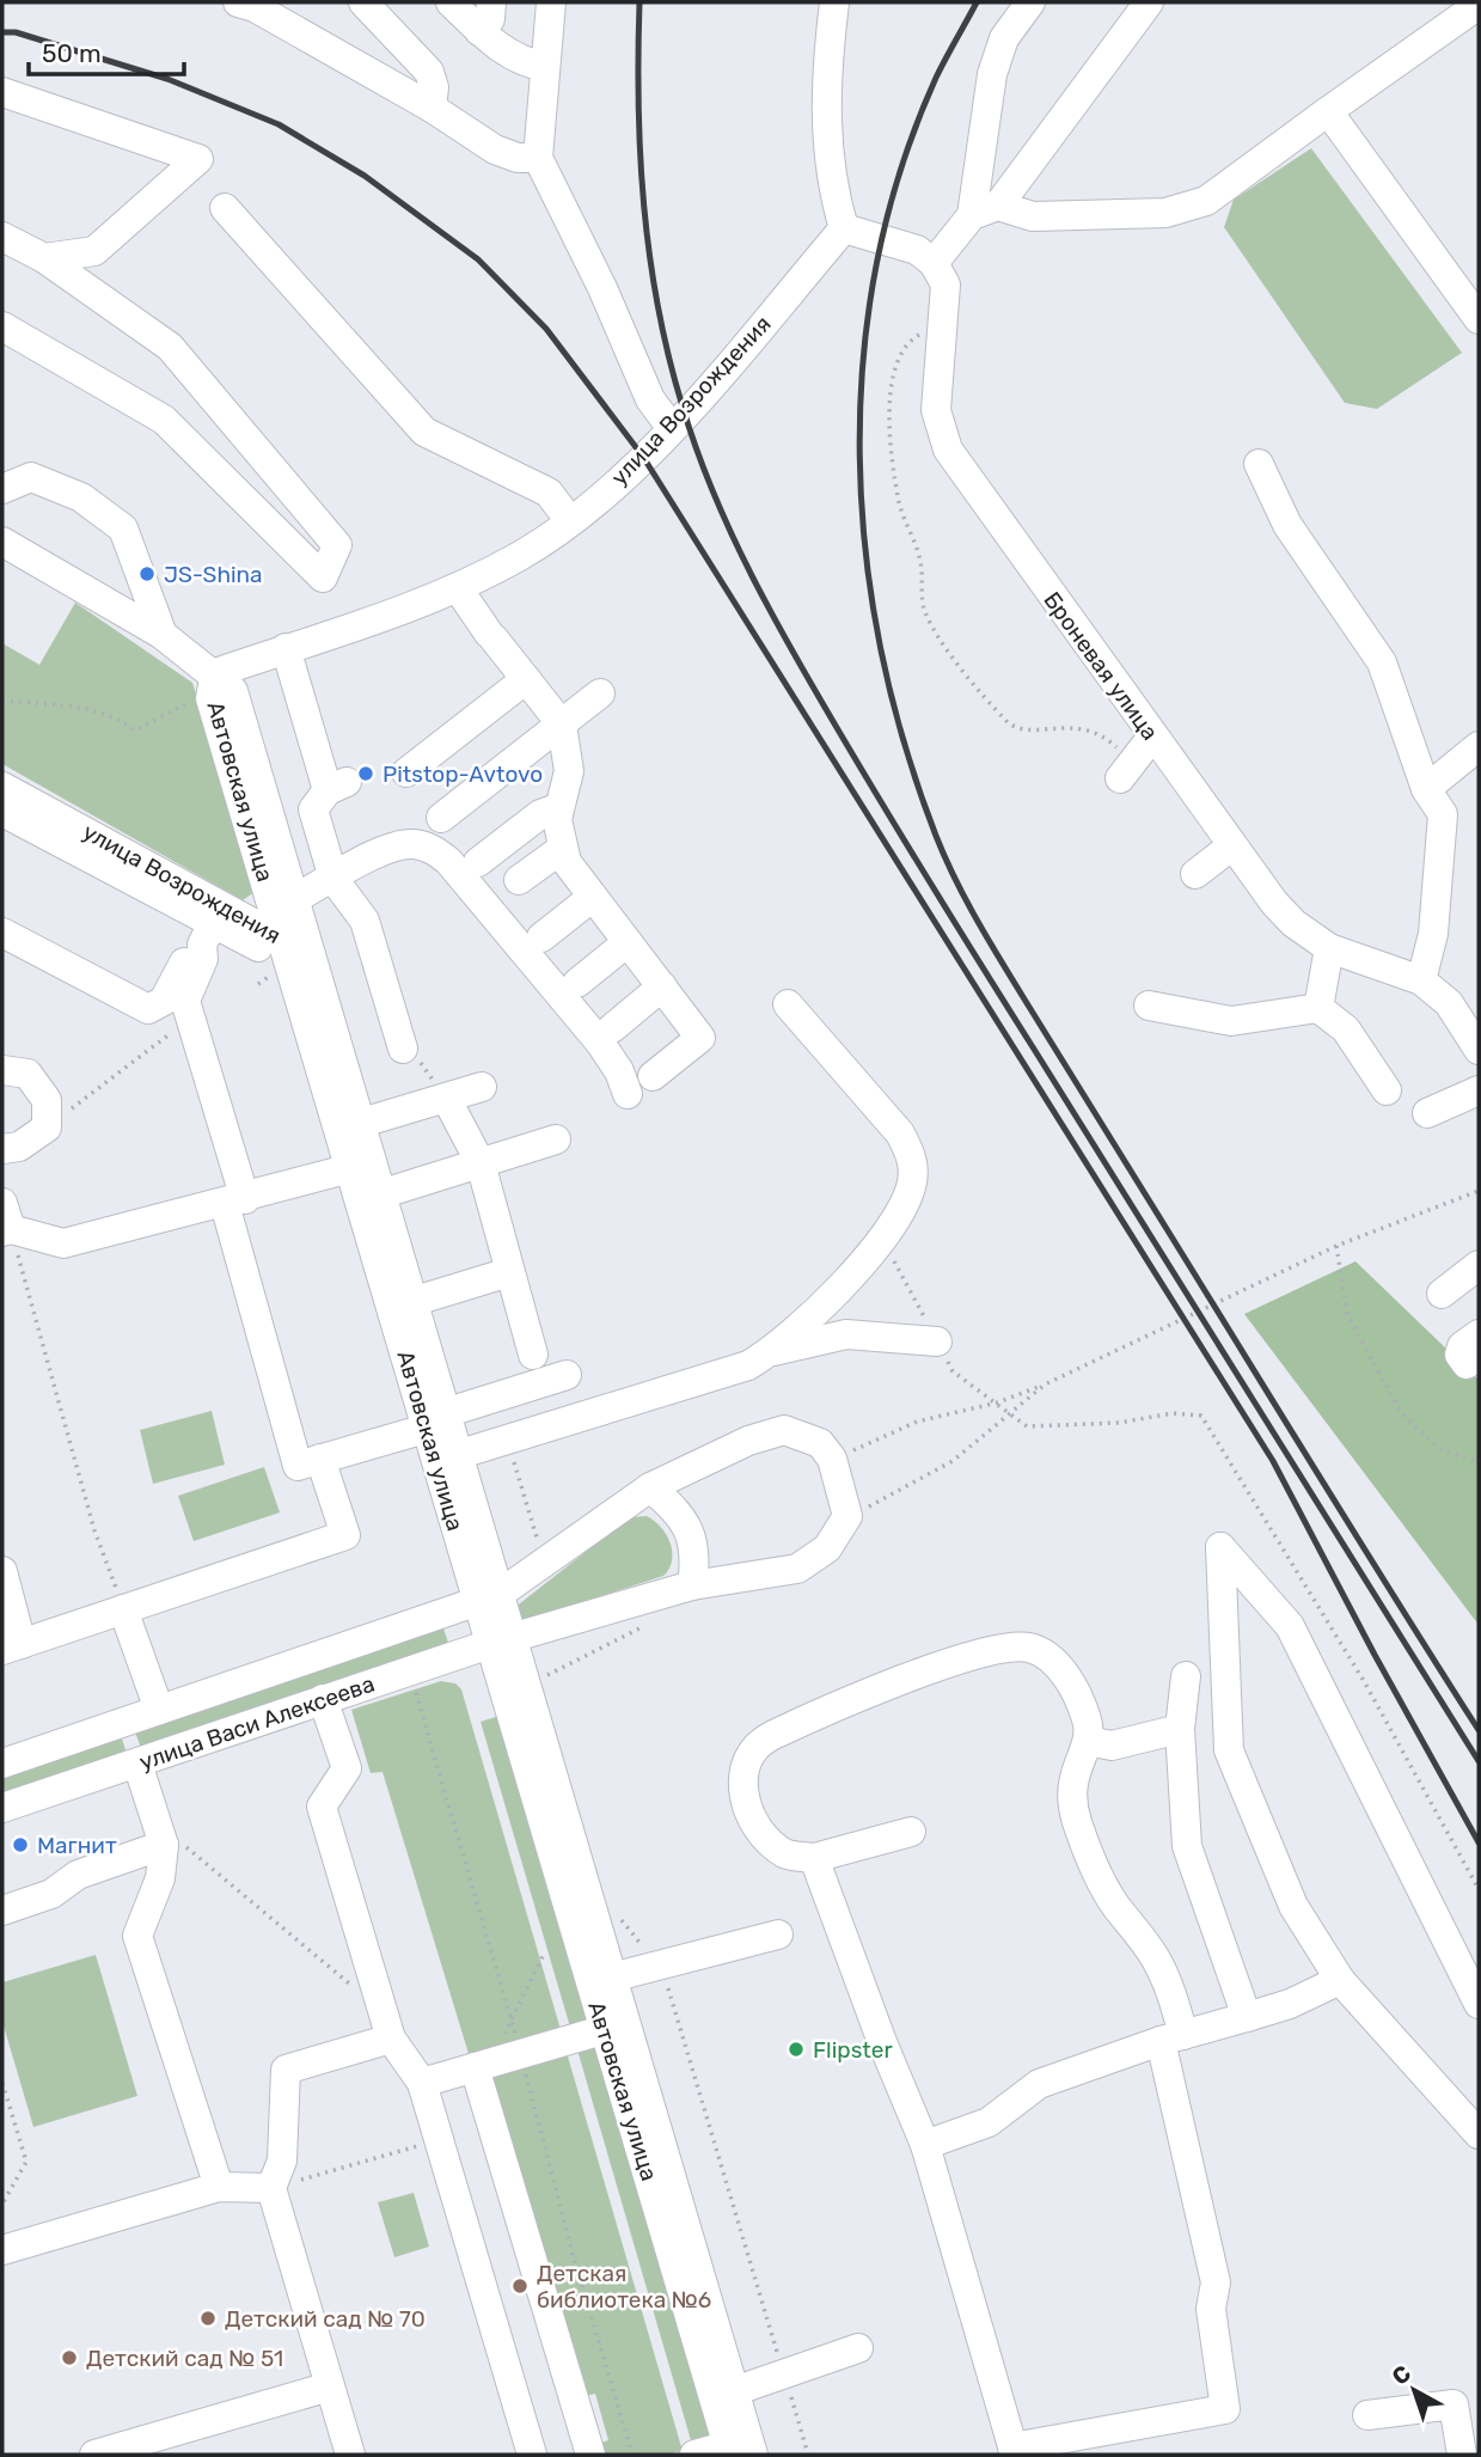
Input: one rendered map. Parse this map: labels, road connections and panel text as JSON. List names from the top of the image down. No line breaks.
{"streets":{"street":["улица Возрождения","Броневая улица","Автовская улица","улица Васи Алексеева"]},"crossings":[["улица Возрождения","Автовская улица"],["Автовская улица","улица Васи Алексеева"]],"places":["JS-Shina","Pitstop-Avtovo","Магнит","Flipster","Детская библиотека №6","Детский сад № 70","Детский сад № 51"],"scale_bar":"50 m","north":"top left"}
